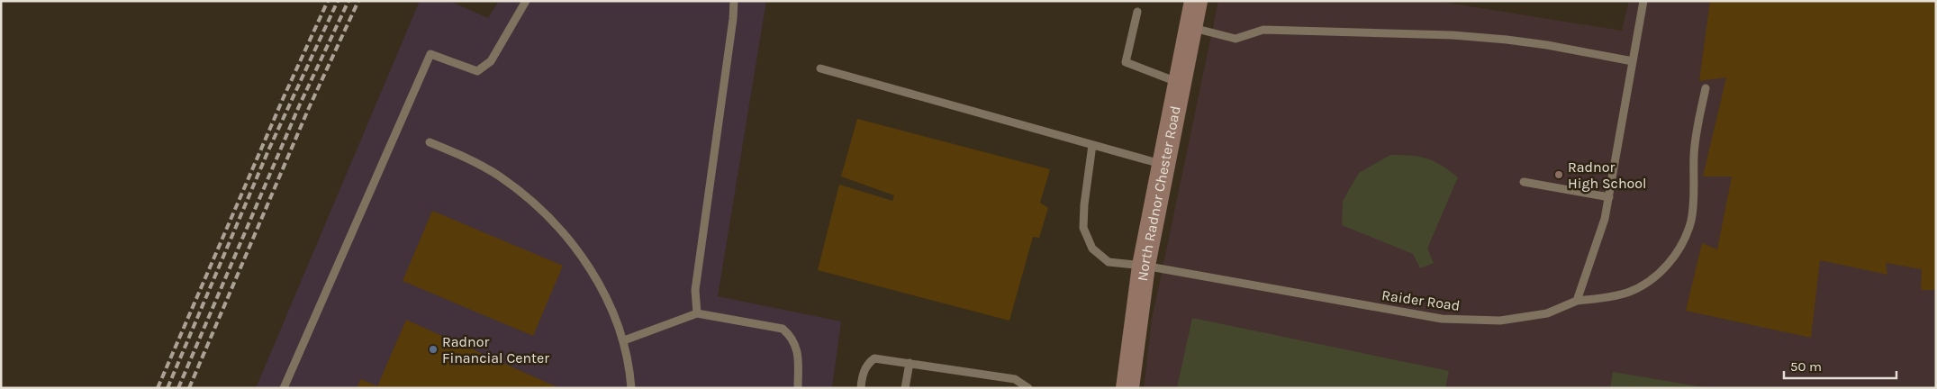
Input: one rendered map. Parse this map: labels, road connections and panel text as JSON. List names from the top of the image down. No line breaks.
{"streets":{"main road":["North Radnor Chester Road"],"lane":["Raider Road"]},"crossings":[["North Radnor Chester Road","Raider Road"]],"places":["Radnor High School","Radnor Financial Center"],"scale_bar":"50 m"}
